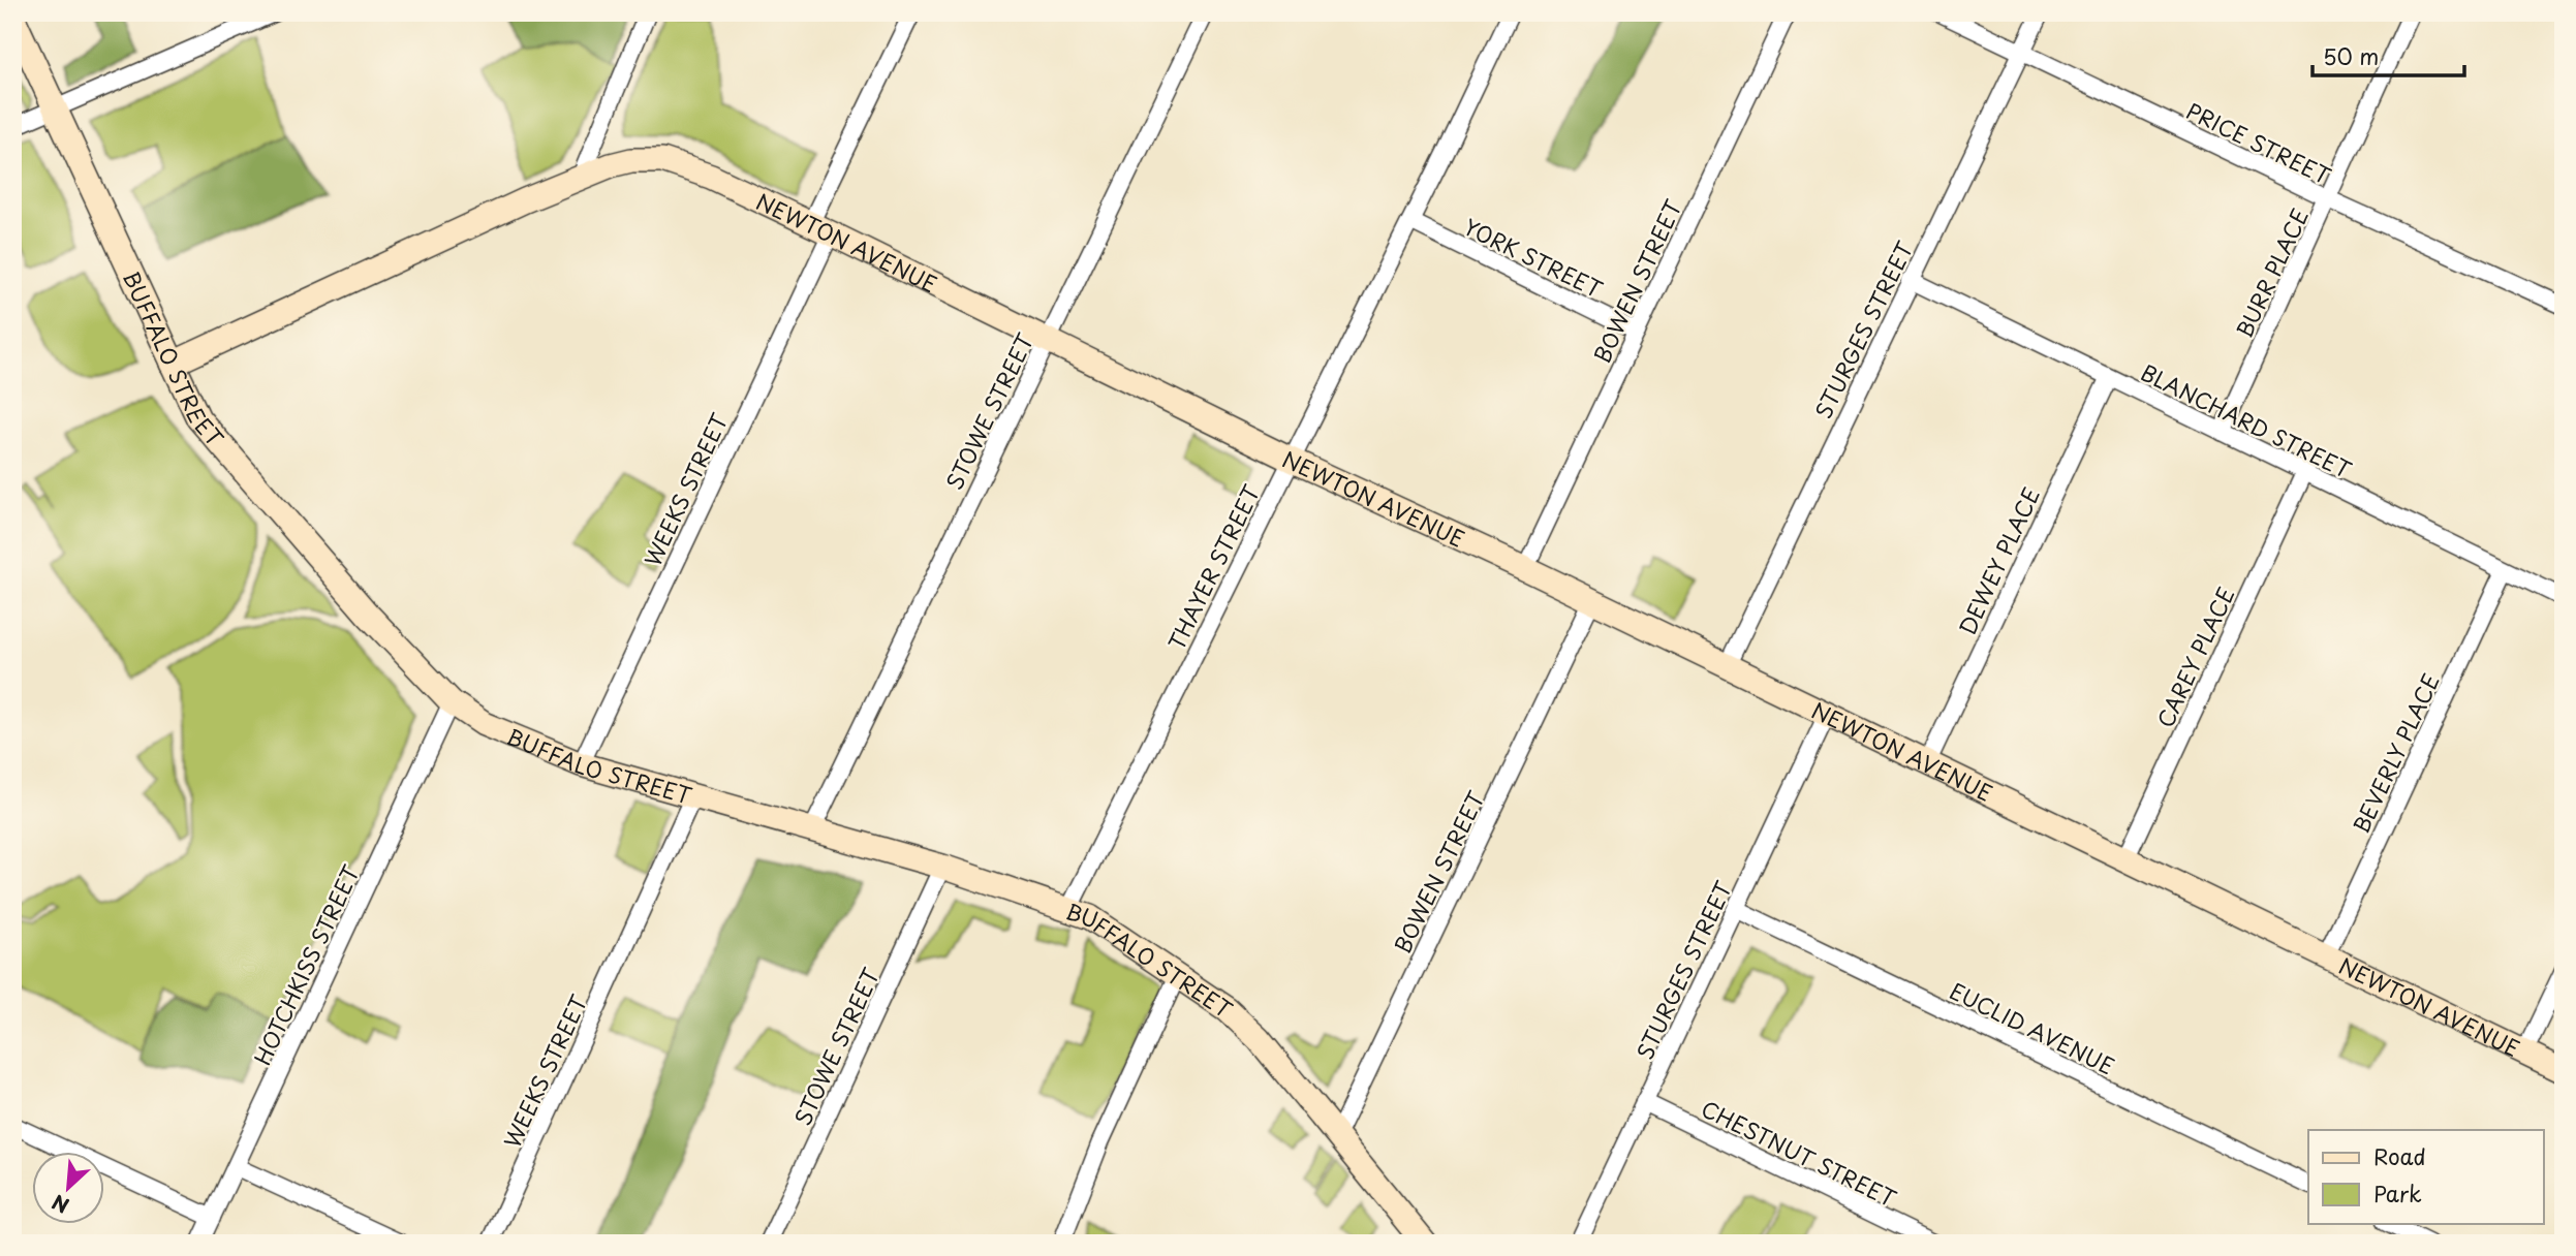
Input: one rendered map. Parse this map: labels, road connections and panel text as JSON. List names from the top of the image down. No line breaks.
{"streets":{"street":["PRICE STREET","NEWTON AVENUE","YORK STREET","BURR PLACE","BOWEN STREET","STURGES STREET","BUFFALO STREET","STOWE STREET","BLANCHARD STREET","WEEKS STREET","DEWEY PLACE","THAYER STREET","CAREY PLACE","BEVERLY PLACE","HOTCHKISS STREET","EUCLID AVENUE","CHESTNUT STREET"]},"crossings":[["PRICE STREET","BURR PLACE"],["PRICE STREET","STURGES STREET"],["NEWTON AVENUE","BOWEN STREET"],["NEWTON AVENUE","STURGES STREET"],["NEWTON AVENUE","BUFFALO STREET"],["NEWTON AVENUE","STOWE STREET"],["NEWTON AVENUE","WEEKS STREET"],["NEWTON AVENUE","DEWEY PLACE"],["NEWTON AVENUE","THAYER STREET"],["NEWTON AVENUE","CAREY PLACE"],["NEWTON AVENUE","BEVERLY PLACE"],["YORK STREET","BOWEN STREET"],["YORK STREET","THAYER STREET"],["BURR PLACE","BLANCHARD STREET"],["BOWEN STREET","BUFFALO STREET"],["STURGES STREET","BLANCHARD STREET"],["STURGES STREET","EUCLID AVENUE"],["STURGES STREET","CHESTNUT STREET"],["BUFFALO STREET","STOWE STREET"],["BUFFALO STREET","WEEKS STREET"],["BUFFALO STREET","THAYER STREET"],["BUFFALO STREET","HOTCHKISS STREET"],["BLANCHARD STREET","DEWEY PLACE"],["BLANCHARD STREET","CAREY PLACE"],["BLANCHARD STREET","BEVERLY PLACE"]],"legend":["Road","Park"],"scale_bar":"50 m","north":"bottom left"}
